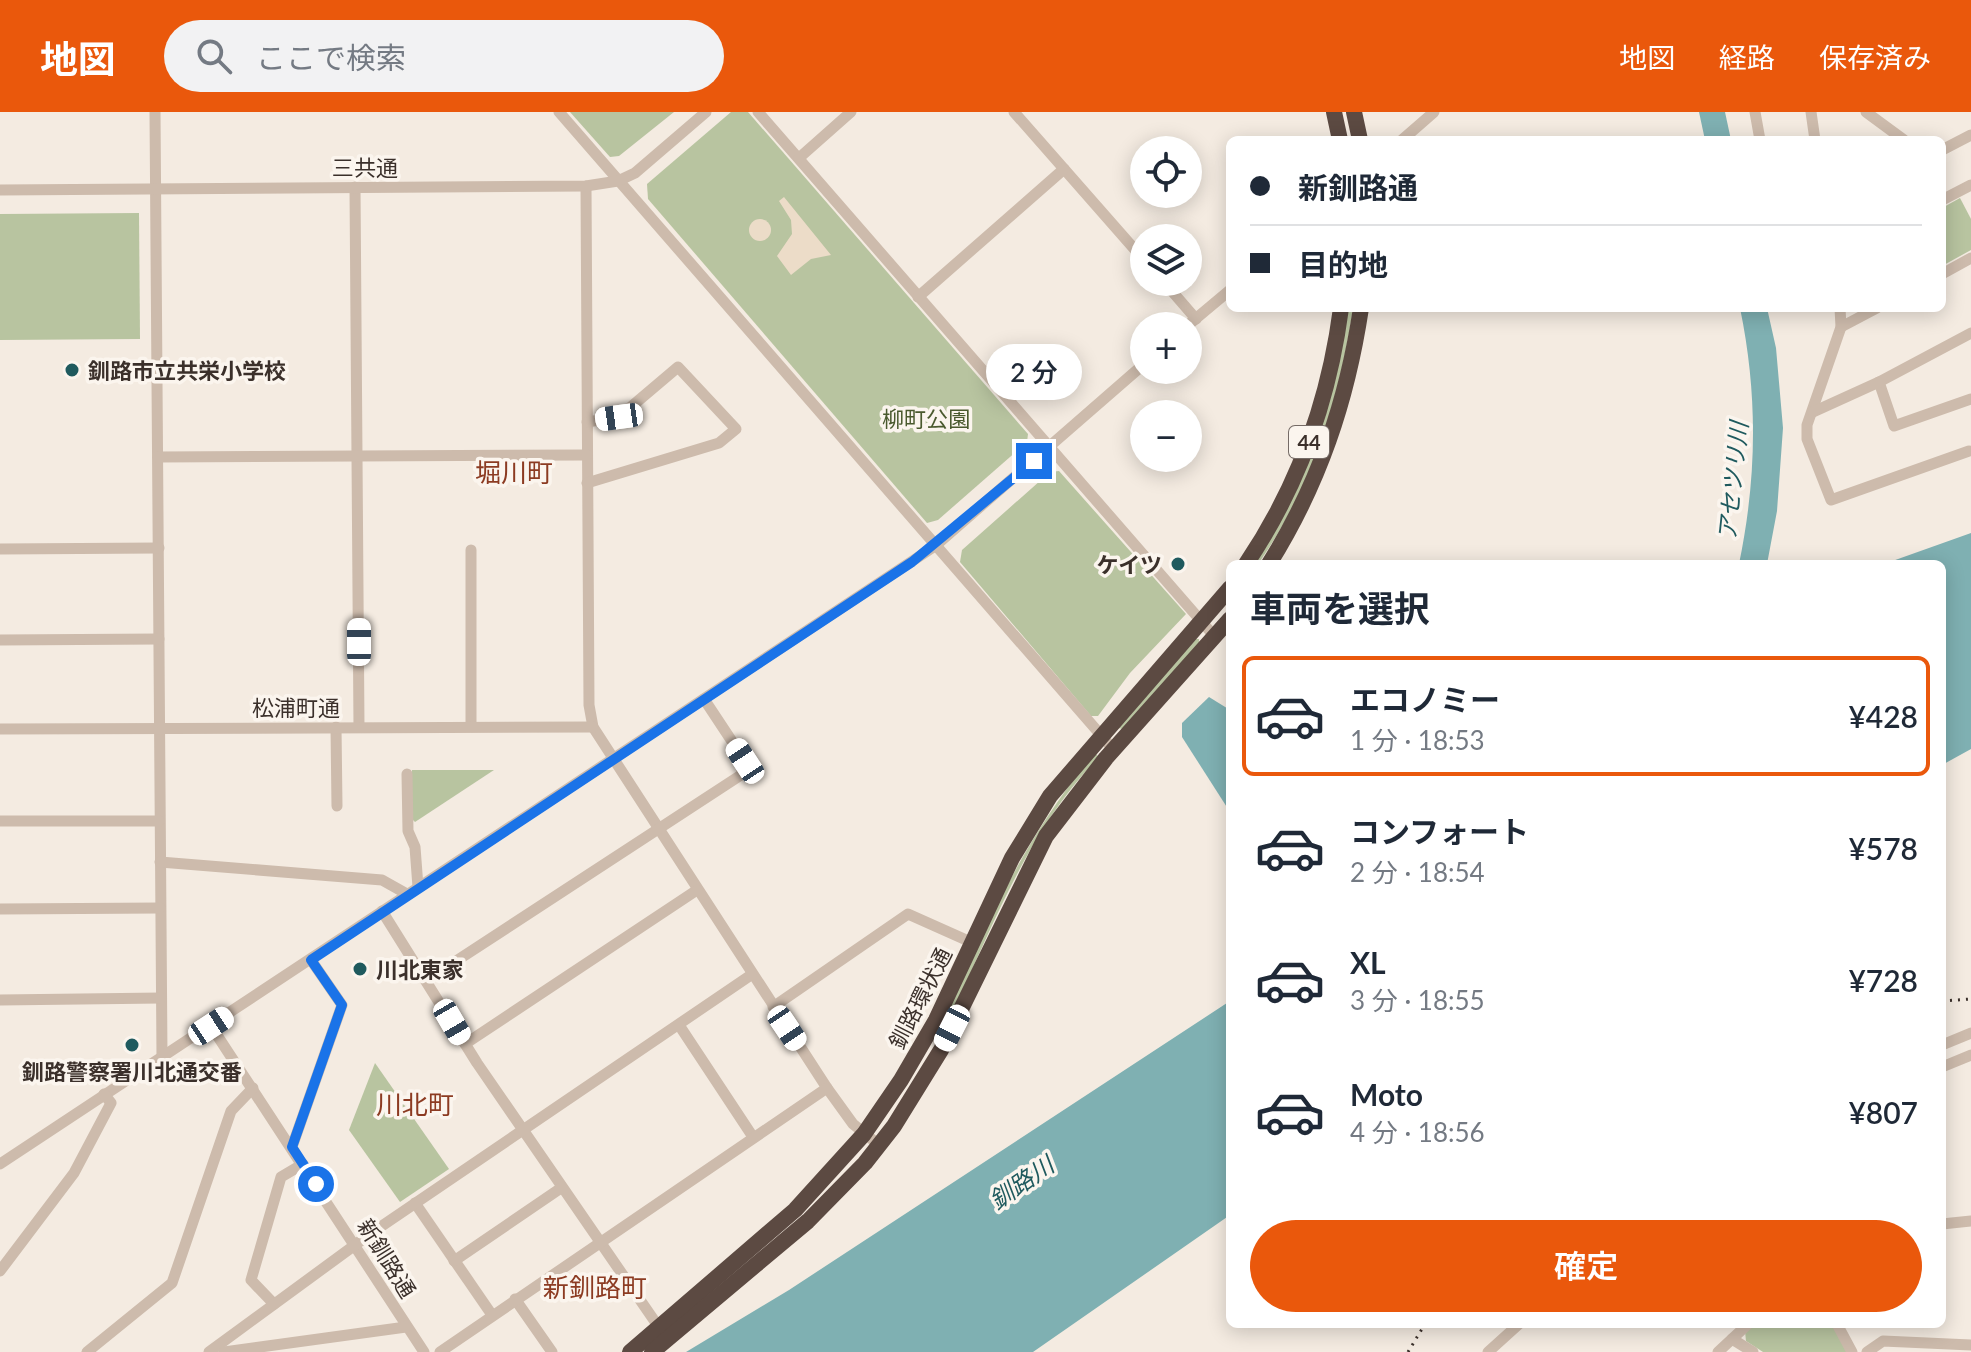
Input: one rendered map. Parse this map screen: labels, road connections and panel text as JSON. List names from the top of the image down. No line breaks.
{"streets":{"highway":["44","釧路環状通"],"street":["三共通","松浦町通","新釧路通"]},"districts":["堀川町","川北町","新釧路町"],"water":["アセツリ川","釧路川"],"parks":["柳町公園"],"places":["釧路市立共栄小学校","ケイツ","川北東家","釧路警察署川北通交番"],"page":{"header":"地図","search":"ここで検索","nav":["地図","経路","保存済み"],"map_buttons":["+","−"],"banner":["新釧路通","目的地"],"bubble":"2 分","heading":"車両を選択","list":[{"name":"エコノミー","note":"1 分 · 18:53","value":"¥428"},{"name":"コンフォート","note":"2 分 · 18:54","value":"¥578"},{"name":"XL","note":"3 分 · 18:55","value":"¥728"},{"name":"Moto","note":"4 分 · 18:56","value":"¥807"}],"buttons":"確定"}}
